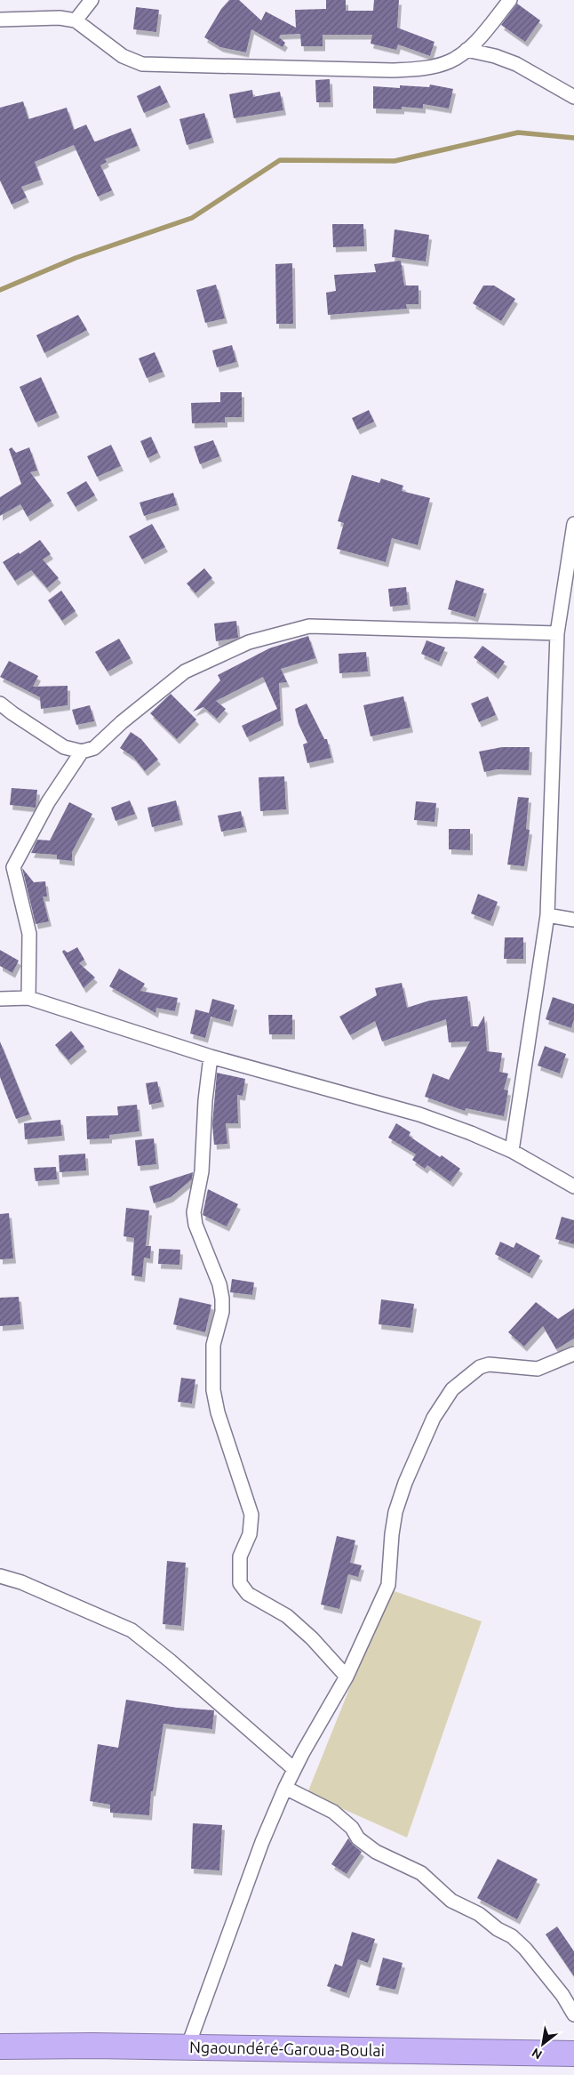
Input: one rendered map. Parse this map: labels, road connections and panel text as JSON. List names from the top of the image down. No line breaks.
{"streets":{"highway":["Ngaoundéré-Garoua-Boulai"]},"north":"bottom left"}
